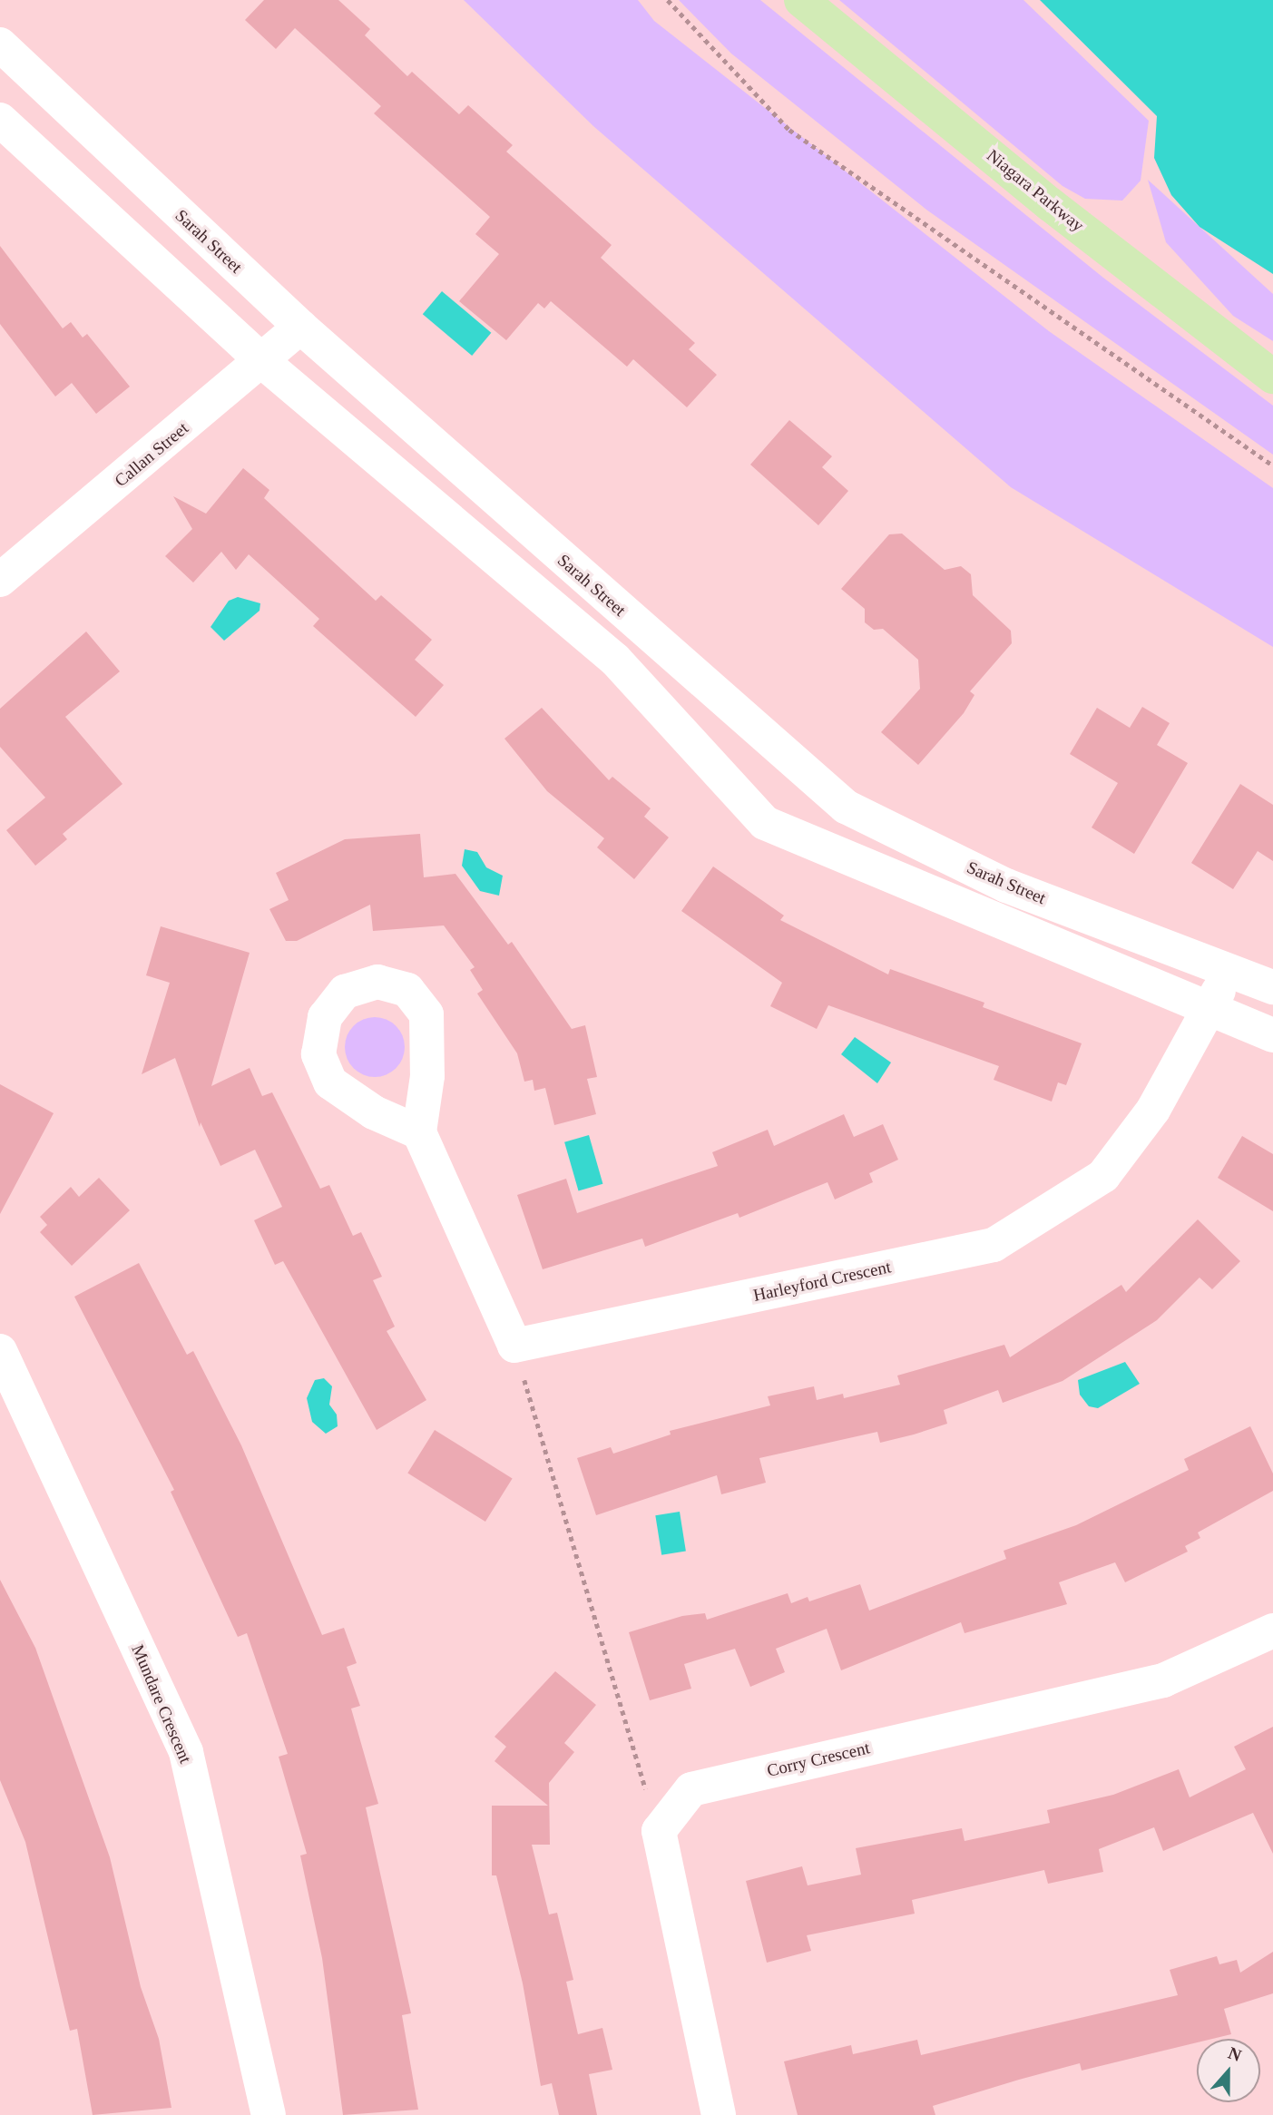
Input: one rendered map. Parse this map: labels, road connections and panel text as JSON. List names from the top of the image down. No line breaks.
{"streets":{"main road":["Niagara Parkway"],"street":["Sarah Street","Callan Street","Harleyford Crescent","Mundare Crescent","Corry Crescent"]},"crossings":[["Sarah Street","Callan Street"],["Sarah Street","Harleyford Crescent"]],"north":"top"}
